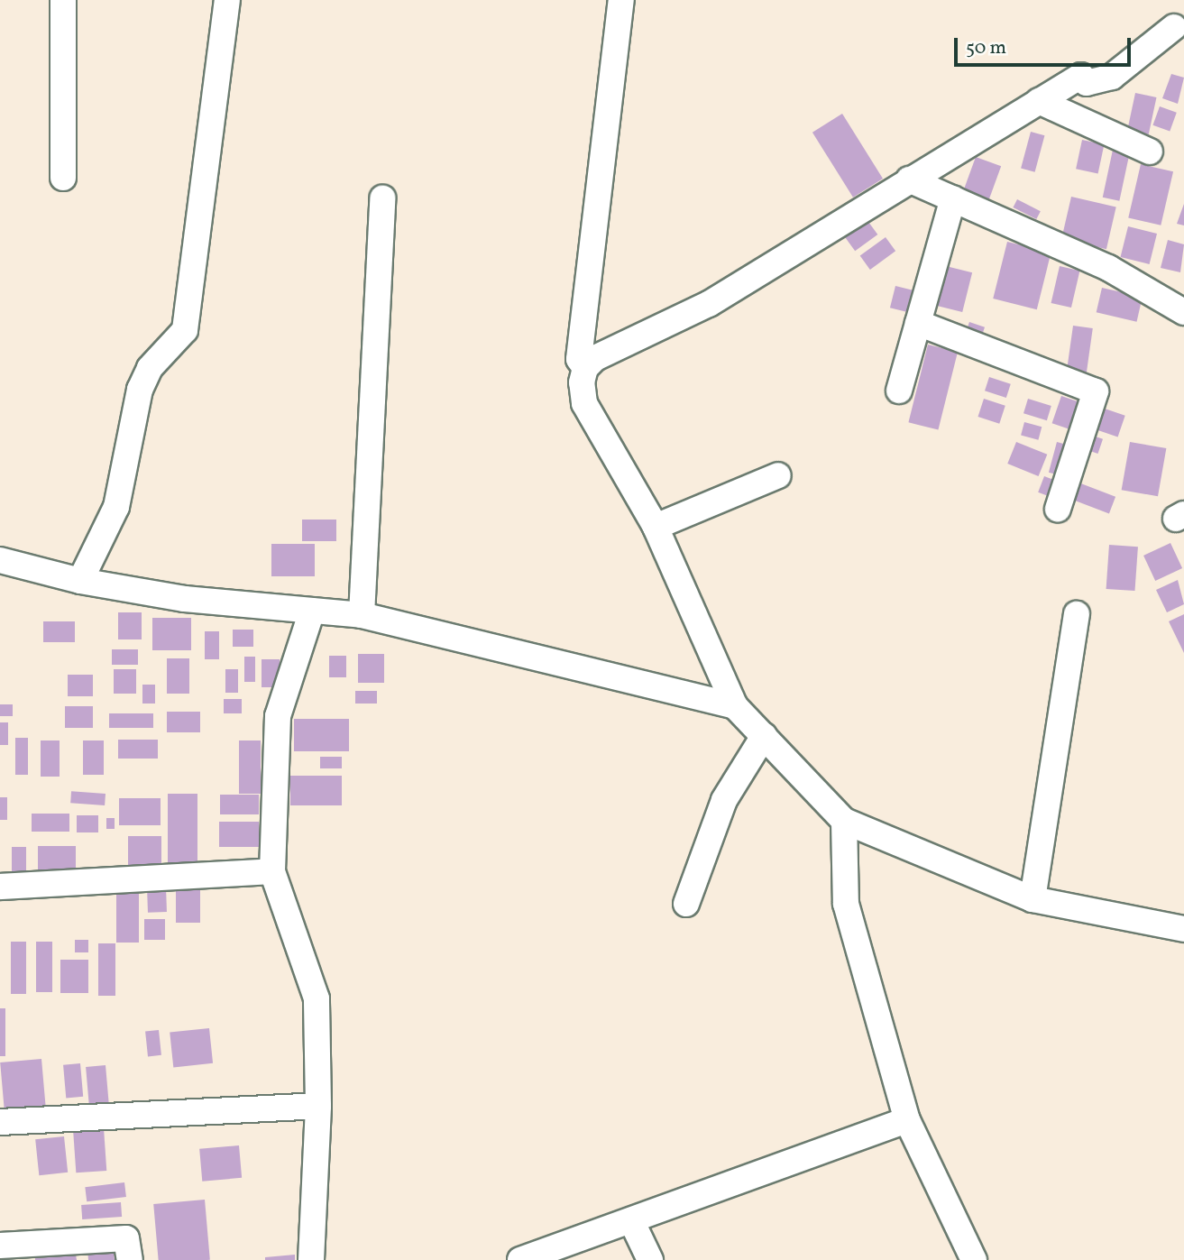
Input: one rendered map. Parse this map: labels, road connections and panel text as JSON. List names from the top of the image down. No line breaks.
{"scale_bar":"50 m"}
